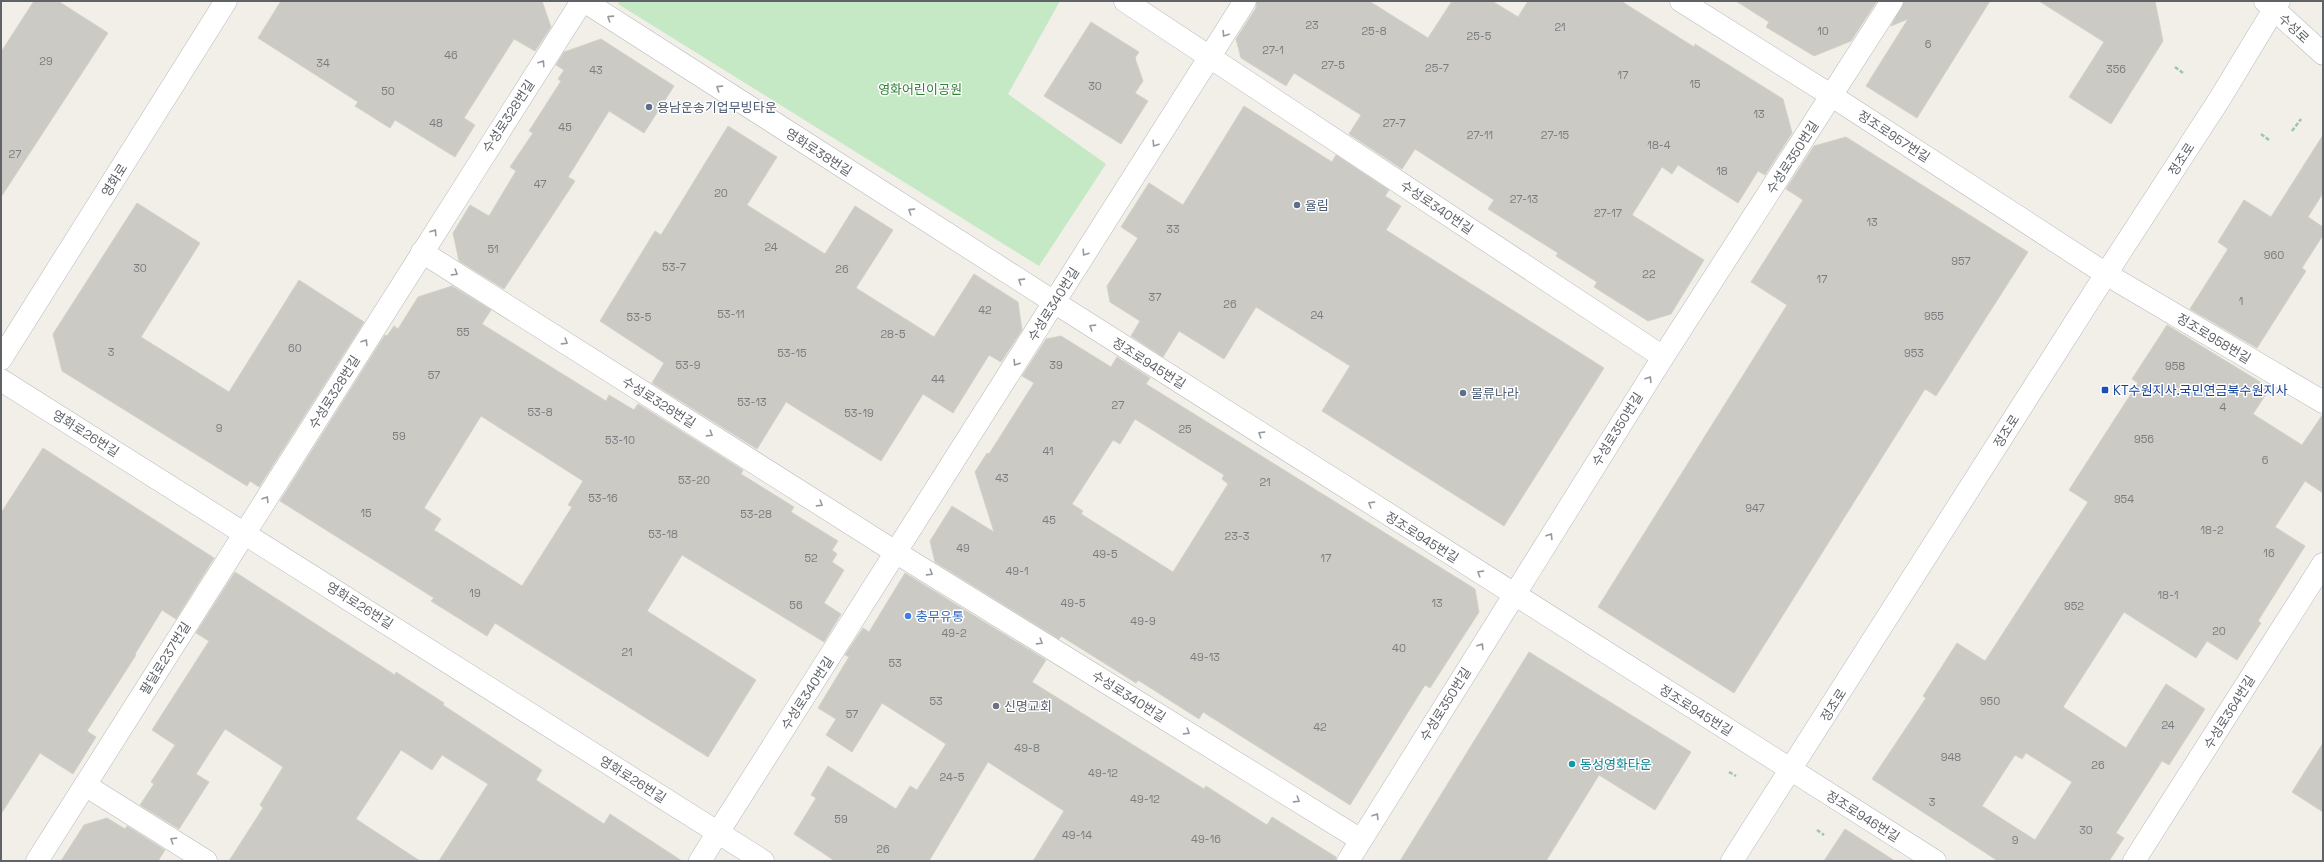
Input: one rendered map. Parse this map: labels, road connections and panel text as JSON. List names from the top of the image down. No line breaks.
{"streets":{"street":["수성로","수성로328번길","정조로957번길","영화로38번길","수성로350번길","정조로","영화로","수성로340번길","정조로958번길","정조로945번길","영화로26번길","팔달로237번길","수성로364번길","정조로946번길"]},"crossings":[["수성로","정조로"],["수성로328번길","영화로38번길"],["수성로328번길","수성로340번길"],["수성로328번길","영화로26번길"],["수성로328번길","팔달로237번길"],["정조로957번길","수성로350번길"],["정조로957번길","정조로"],["정조로957번길","정조로958번길"],["영화로38번길","수성로340번길"],["영화로38번길","정조로945번길"],["수성로350번길","수성로340번길"],["수성로350번길","정조로945번길"],["정조로","정조로958번길"],["정조로","정조로945번길"],["정조로","정조로946번길"],["수성로340번길","정조로945번길"],["수성로340번길","영화로26번길"],["정조로945번길","정조로946번길"],["영화로26번길","팔달로237번길"]],"one_way":["영화로38번길","수성로350번길","정조로945번길"],"parks":["영화어린이공원"],"places":{"other":["용남운송기업무빙타운","율림","물류나라","충무유통","신명교회","동성영화타운"],"transit":["KT수원지사.국민연금북수원지사"]},"house_numbers":["23","21","25-8","10","25-5","6","27-1","46","29","34","27-5","25-7","356","43","17","15","30","50","13","48","27-7","45","27-11","27-15","18-4","27","18","47","20","27-13","27-17","13","33","24","51","960","957","53-7","30","26","22","17","37","1","26","42","53-11","24","955","53-5","55","28-5","60","3","53-15","953","53-9","39","958","57","44","53-13","27","4","53-8","53-19","9","25","59","956","53-10","41","6","43","53-20","21","53-16","954","947","15","53-28","45","18-2","53-18","23-3","49","16","49-5","52","17","49-1","19","18-1","49-5","13","56","952","49-9","20","49-2","40","21","49-13","53","53","950","57","24","42","49-8","948","26","49-12","24-5","49-12","3","59","30","49-14","49-16","9","26"]}
